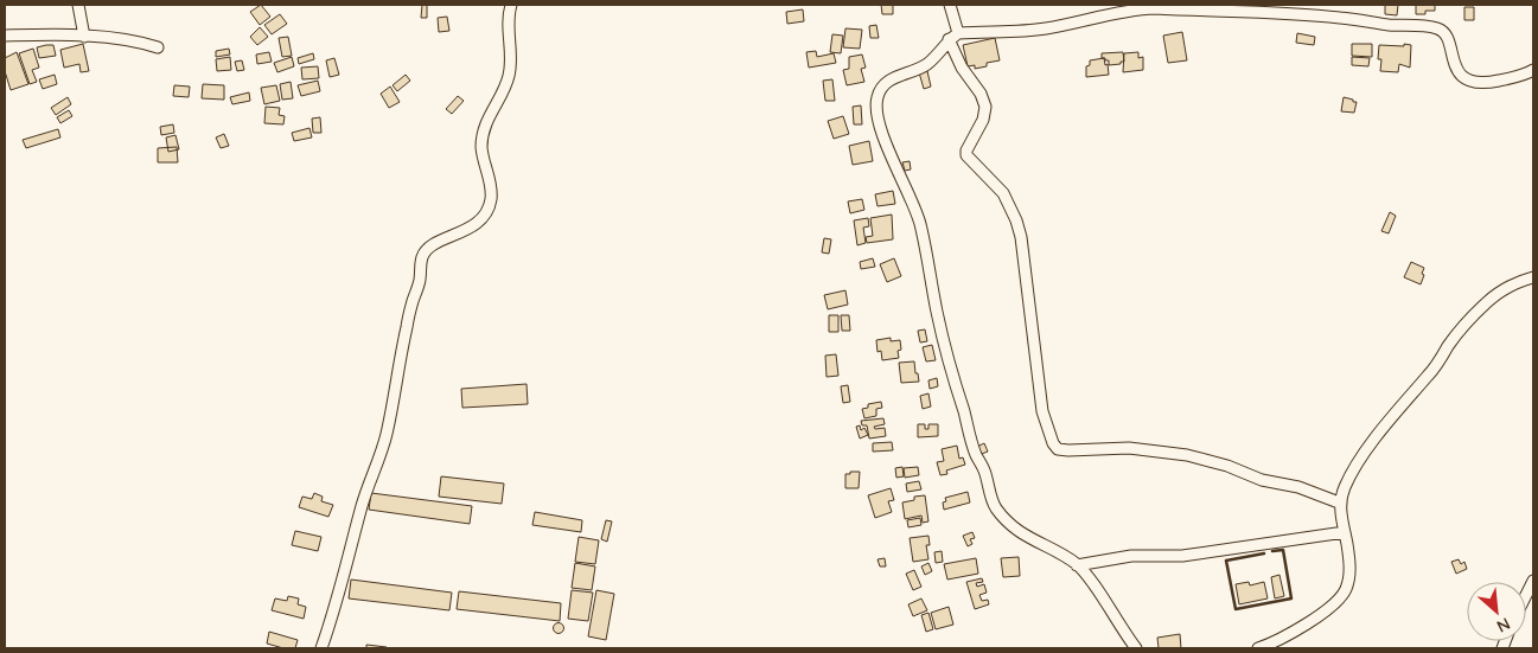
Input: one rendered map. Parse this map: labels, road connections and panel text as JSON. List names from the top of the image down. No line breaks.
{"north":"bottom right"}
